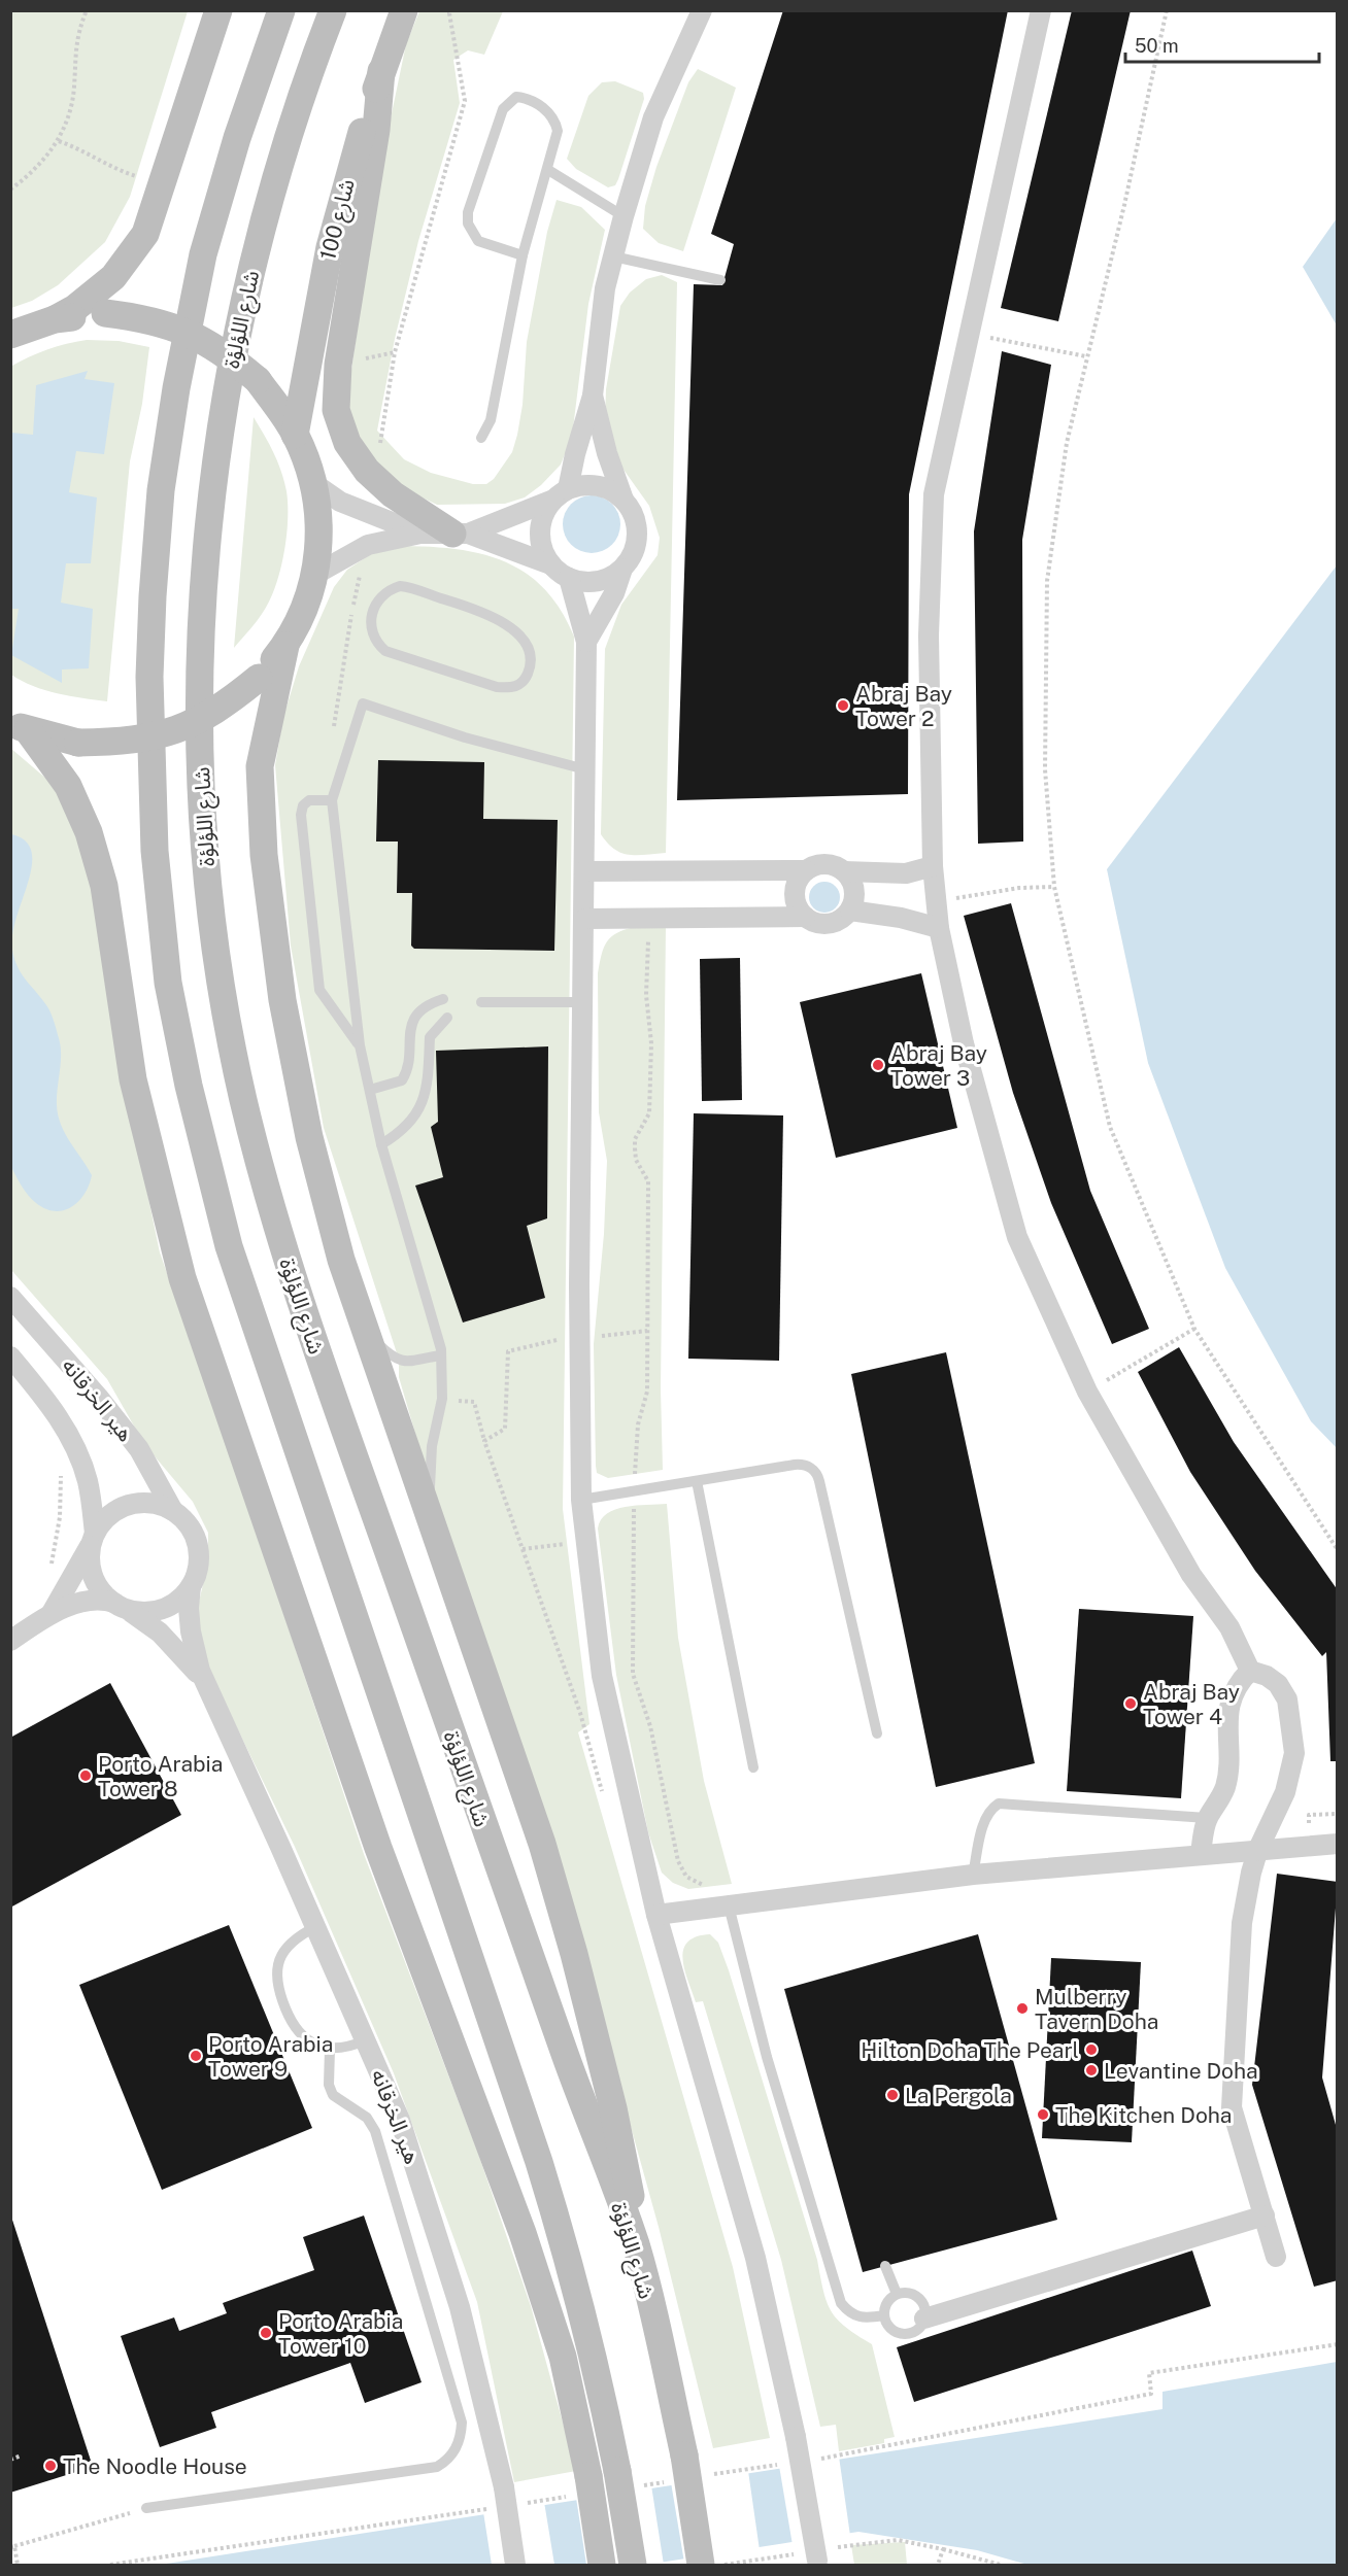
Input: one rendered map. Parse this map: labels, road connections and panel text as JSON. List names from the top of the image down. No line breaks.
{"streets":{"main road":["شارع 100","شارع اللؤلؤة"],"street":["هير الخرقانه"]},"places":["Abraj Bay Tower 2","Abraj Bay Tower 3","Abraj Bay Tower 4","Porto Arabia Tower 8","Mulberry Tavern Doha","Hilton Doha The Pearl","Porto Arabia Tower 9","Levantine Doha","La Pergola","The Kitchen Doha","Porto Arabia Tower 10","The Noodle House"],"scale_bar":"50 m"}
